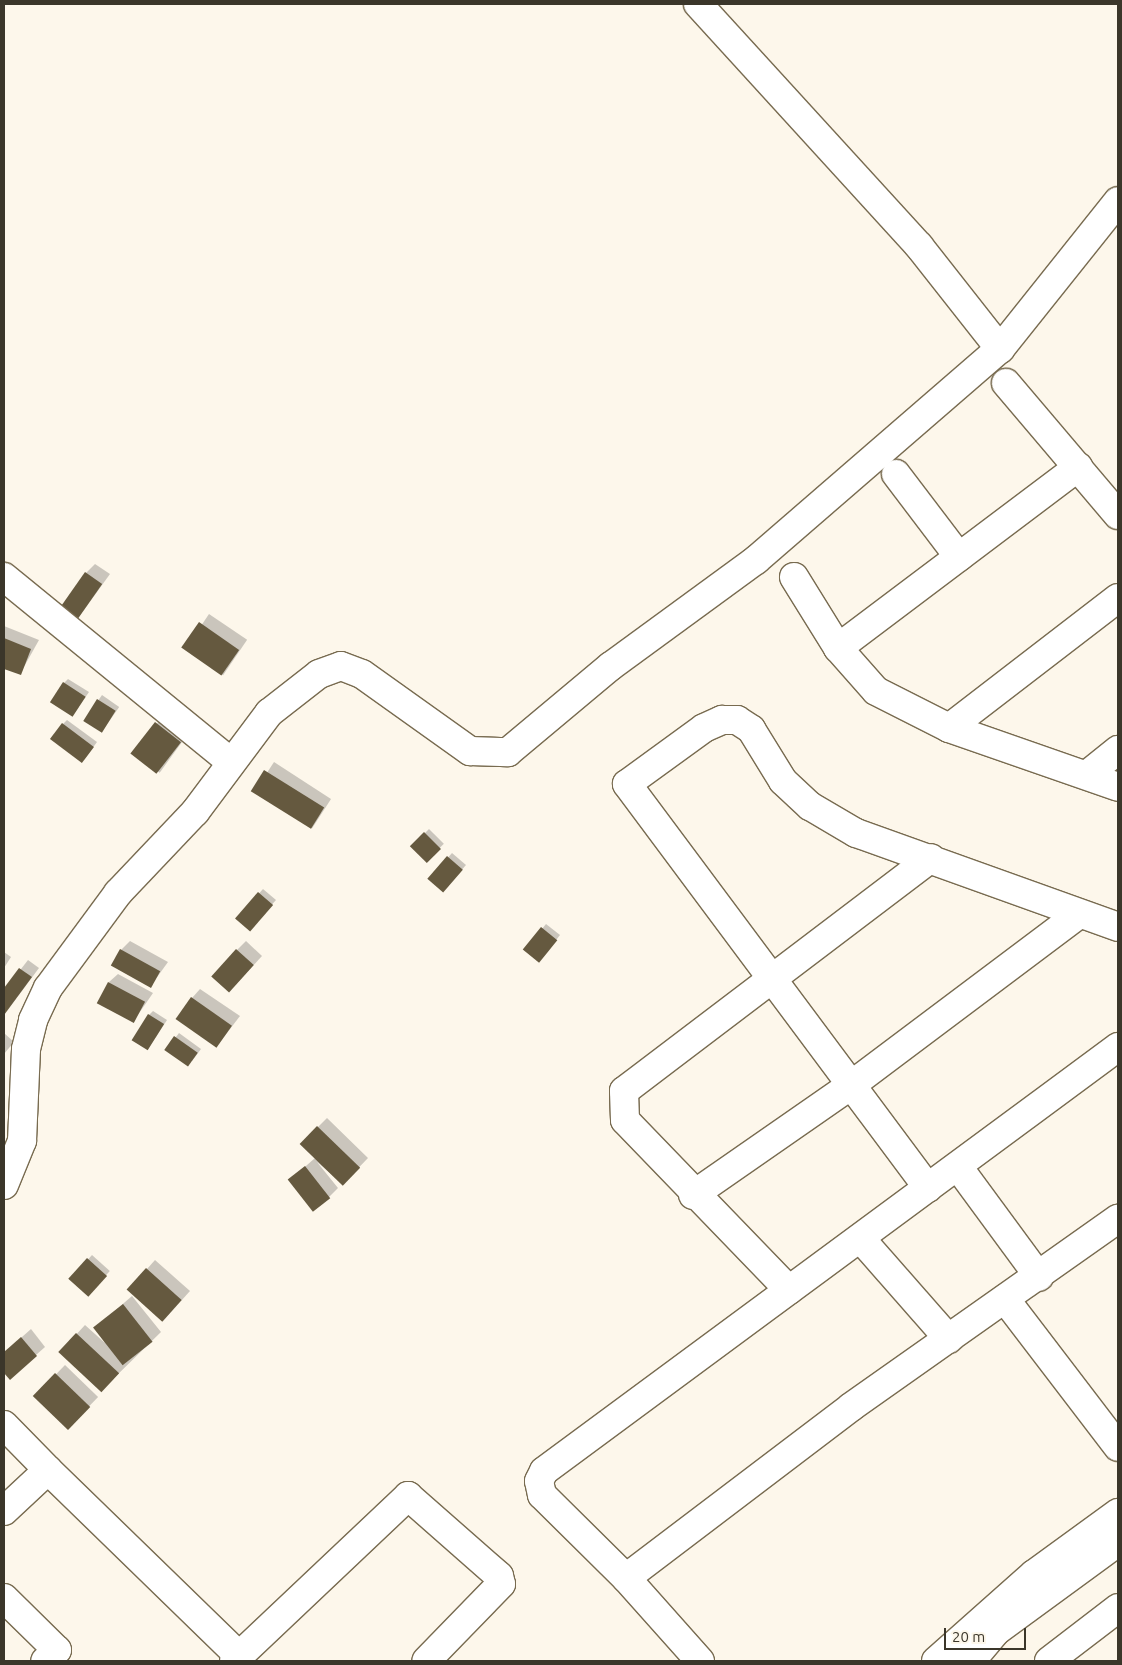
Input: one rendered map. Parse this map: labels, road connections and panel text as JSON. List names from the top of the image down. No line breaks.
{"scale_bar":"20 m"}
